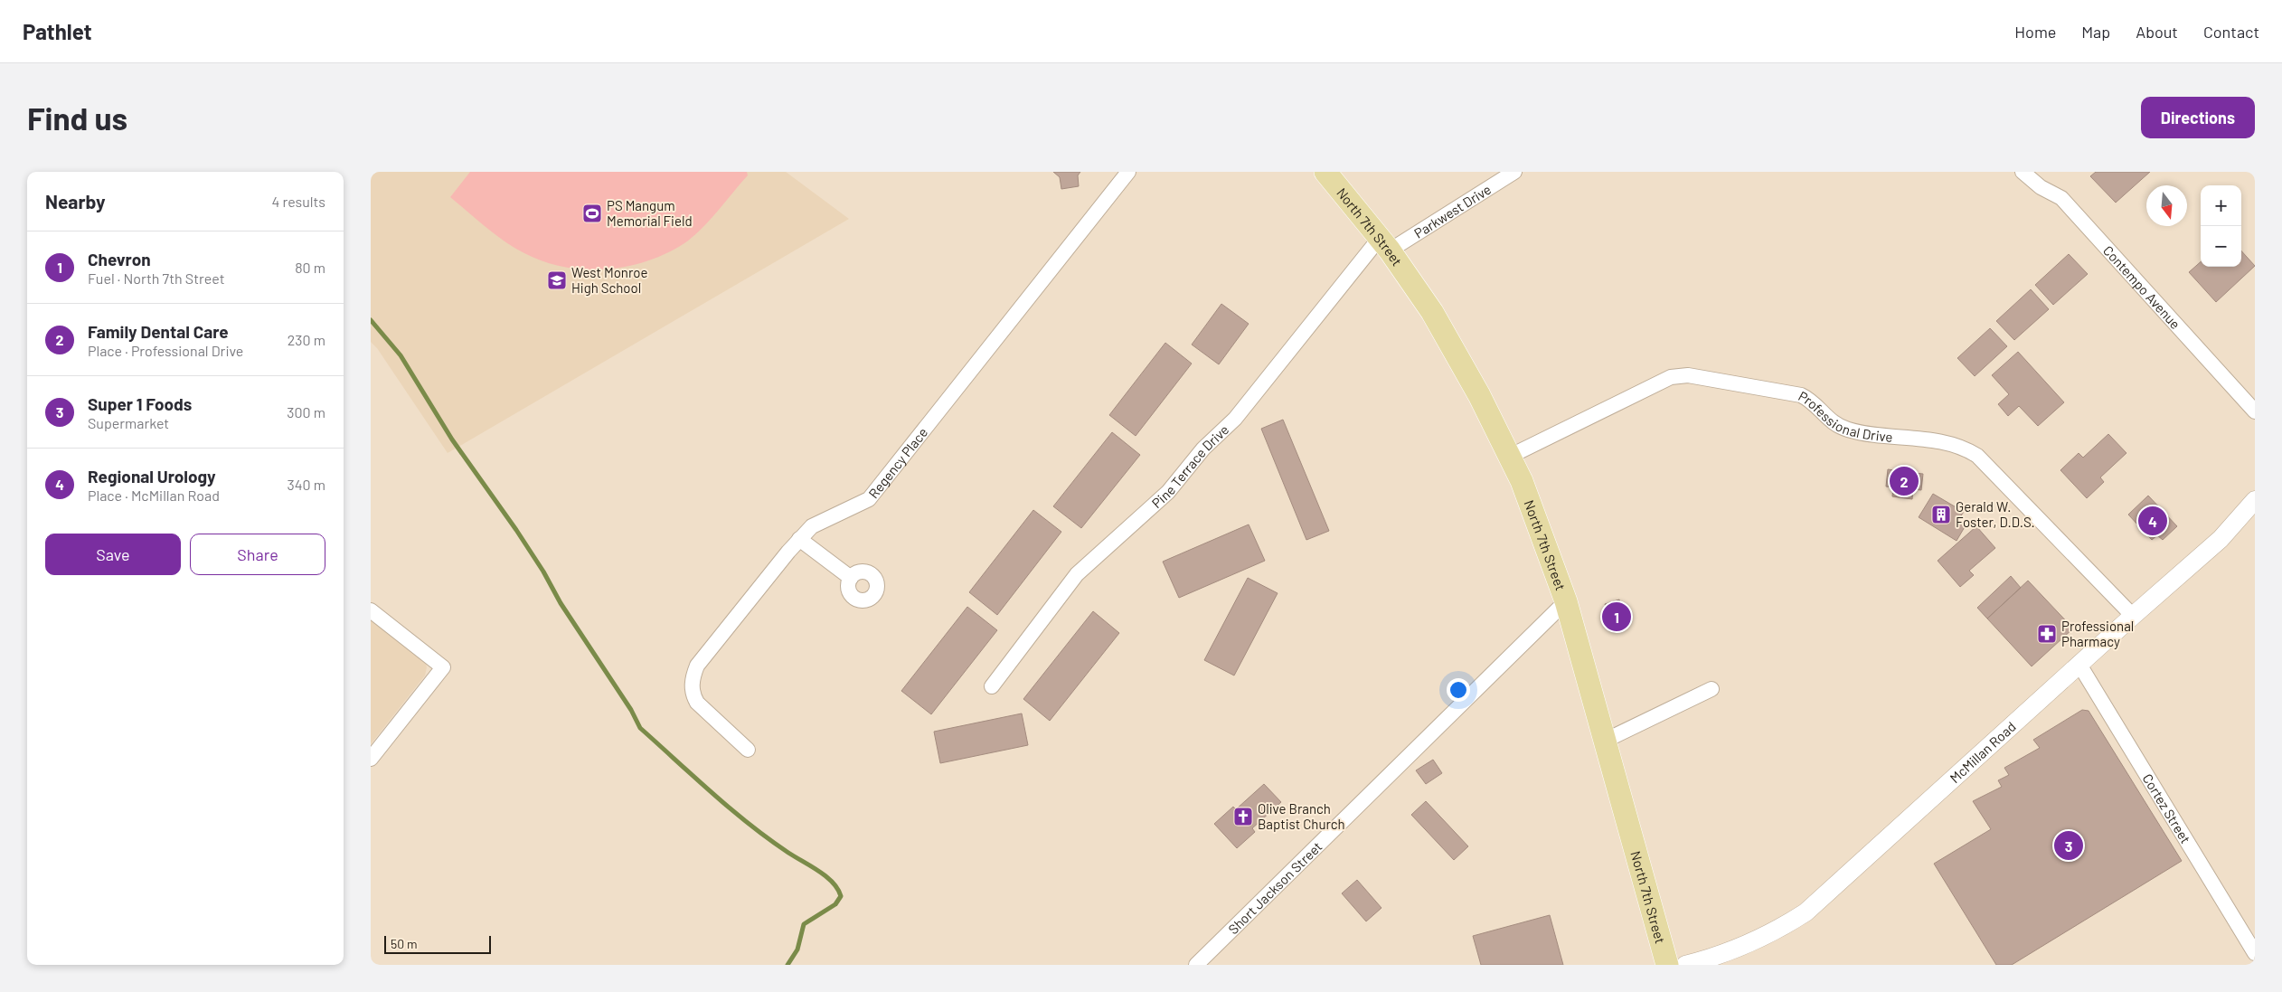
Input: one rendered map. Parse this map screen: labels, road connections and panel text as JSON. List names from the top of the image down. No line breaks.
{"streets":{"main road":["North 7th Street"],"street":["Parkwest Drive","Contempo Avenue","Professional Drive","Regency Place","Pine Terrace Drive","McMillan Road","Cortez Street","Short Jackson Street"]},"crossings":[["Parkwest Drive","North 7th Street"],["Parkwest Drive","Pine Terrace Drive"],["North 7th Street","Professional Drive"],["North 7th Street","Pine Terrace Drive"],["North 7th Street","Short Jackson Street"],["Professional Drive","McMillan Road"],["McMillan Road","Cortez Street"]],"places":{"sports":["PS Mangum Memorial Field"],"school or university":["West Monroe High School"],"building":["Gerald W. Foster, D.D.S."],"pharmacy":["Professional Pharmacy"],"church":["Olive Branch Baptist Church"]},"scale_bar":"50 m","north":"bottom","page":{"header":"Pathlet","nav":["Home","Map","About","Contact"],"buttons":["Directions",["Save","Share"]],"title":"Find us","heading":["Nearby","4 results"],"map_buttons":["+","−"],"list":[{"mark":"1","name":"Chevron","note":"Fuel · North 7th Street","value":"80 m"},{"mark":"2","name":"Family Dental Care","note":"Place · Professional Drive","value":"230 m"},{"mark":"3","name":"Super 1 Foods","note":"Supermarket","value":"300 m"},{"mark":"4","name":"Regional Urology","note":"Place · McMillan Road","value":"340 m"}],"pins":["2","4","1","3"],"scale":"50 m"}}
